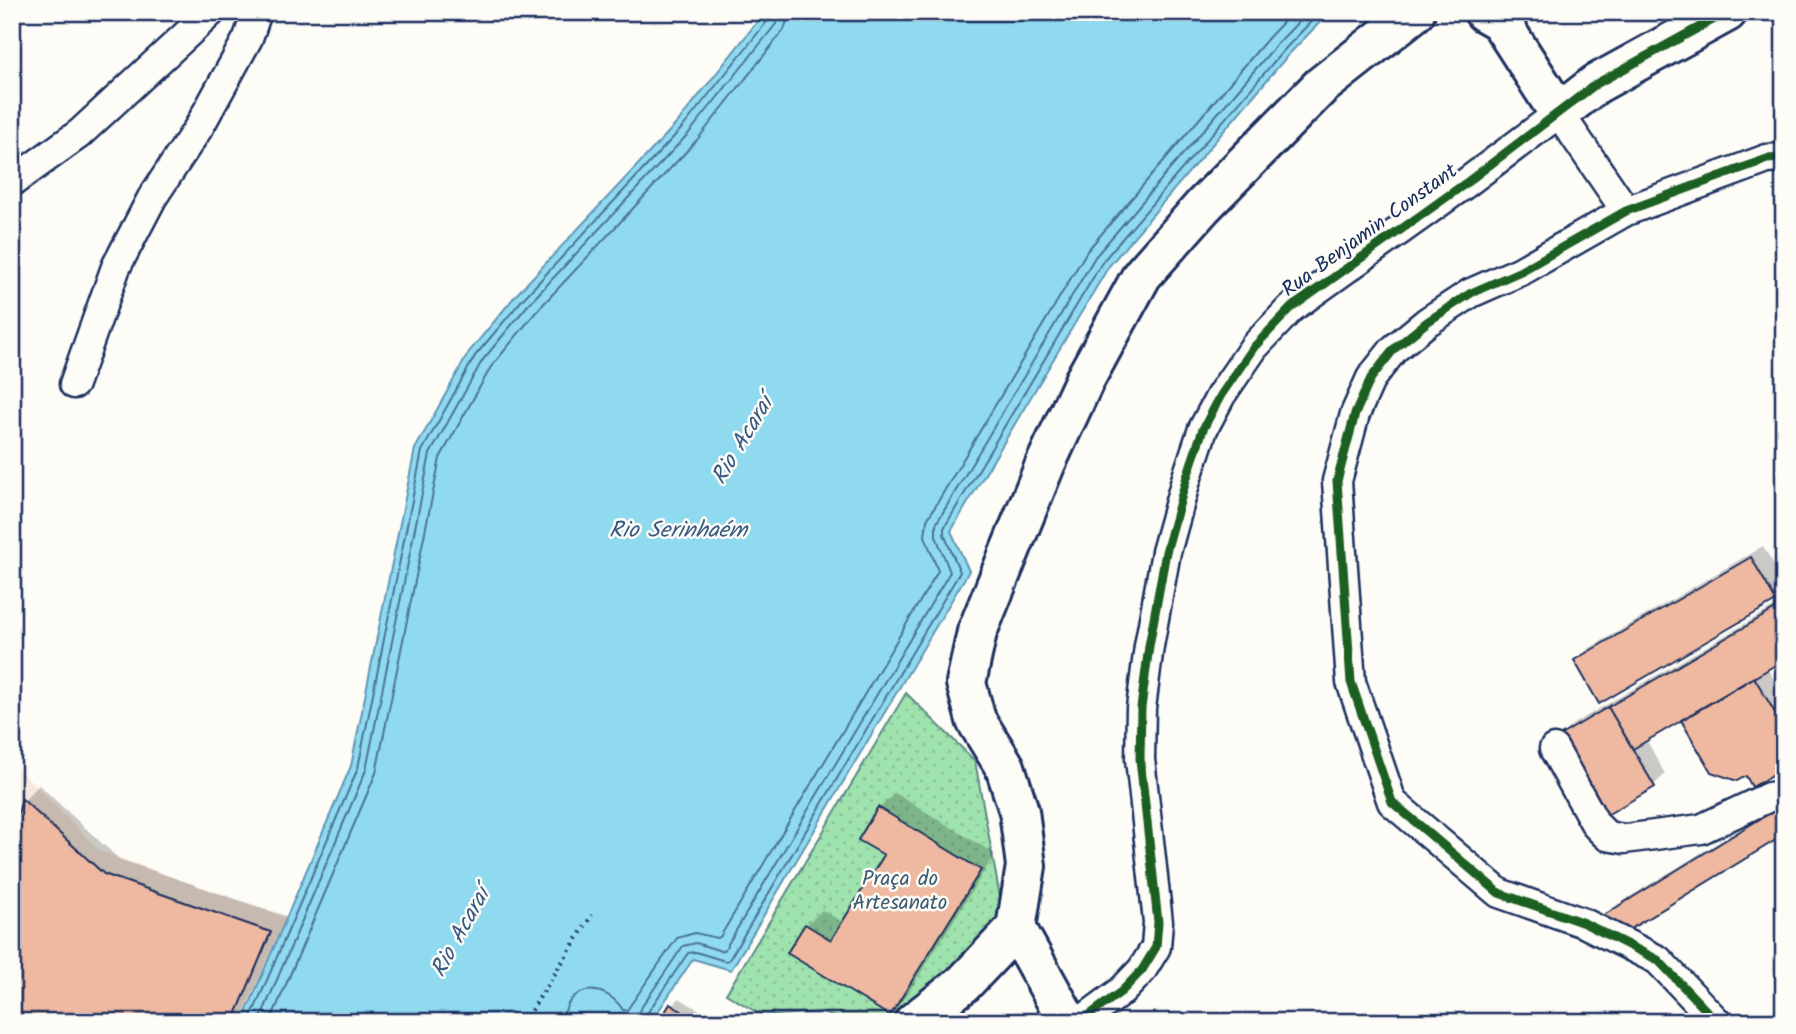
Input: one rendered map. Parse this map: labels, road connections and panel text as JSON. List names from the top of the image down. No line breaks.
{"streets":{"street":["Rua Benjamin Constant"]},"water":["Rio Acaraí","Rio Serinhaém"],"parks":["Praça do Artesanato"]}
